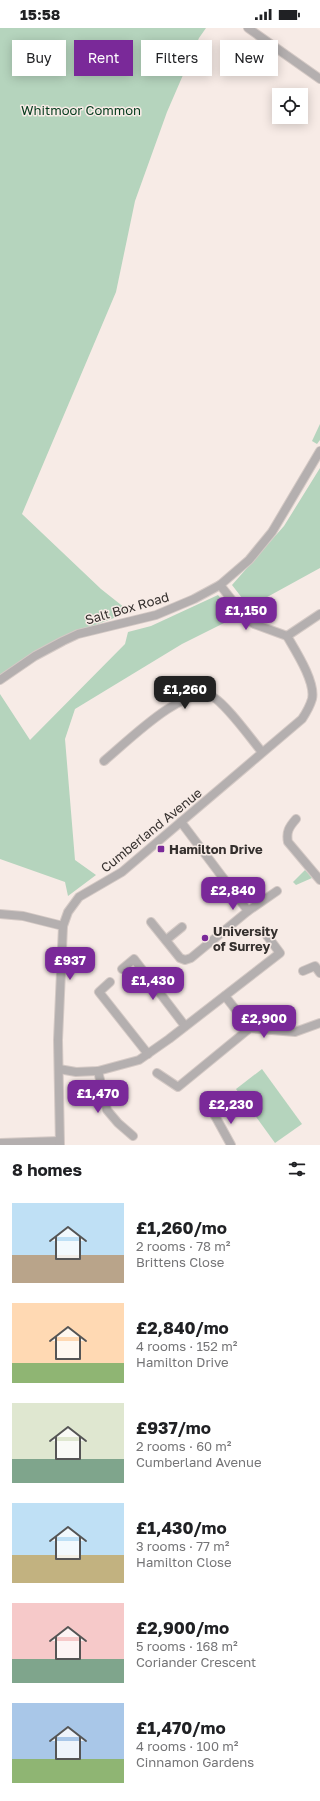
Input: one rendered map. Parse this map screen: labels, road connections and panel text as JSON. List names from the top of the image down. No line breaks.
{"streets":{"street":["Salt Box Road","Cumberland Avenue"]},"parks":["Whitmoor Common"],"places":{"transit":["Hamilton Drive"],"other":["University of Surrey"]},"page":{"status":"15:58","chip":["Buy","Rent","Filters","New"],"price":["£1,150","£1,260","£2,840","£937","£1,430","£2,900","£1,470","£2,230"],"heading":"8 homes","list":[{"name":"£1,260/mo","note":"2 rooms · 78 m² · Brittens Close"},{"name":"£2,840/mo","note":"4 rooms · 152 m² · Hamilton Drive"},{"name":"£937/mo","note":"2 rooms · 60 m² · Cumberland Avenue"},{"name":"£1,430/mo","note":"3 rooms · 77 m² · Hamilton Close"},{"name":"£2,900/mo","note":"5 rooms · 168 m² · Coriander Crescent"},{"name":"£1,470/mo","note":"4 rooms · 100 m² · Cinnamon Gardens"}]}}
